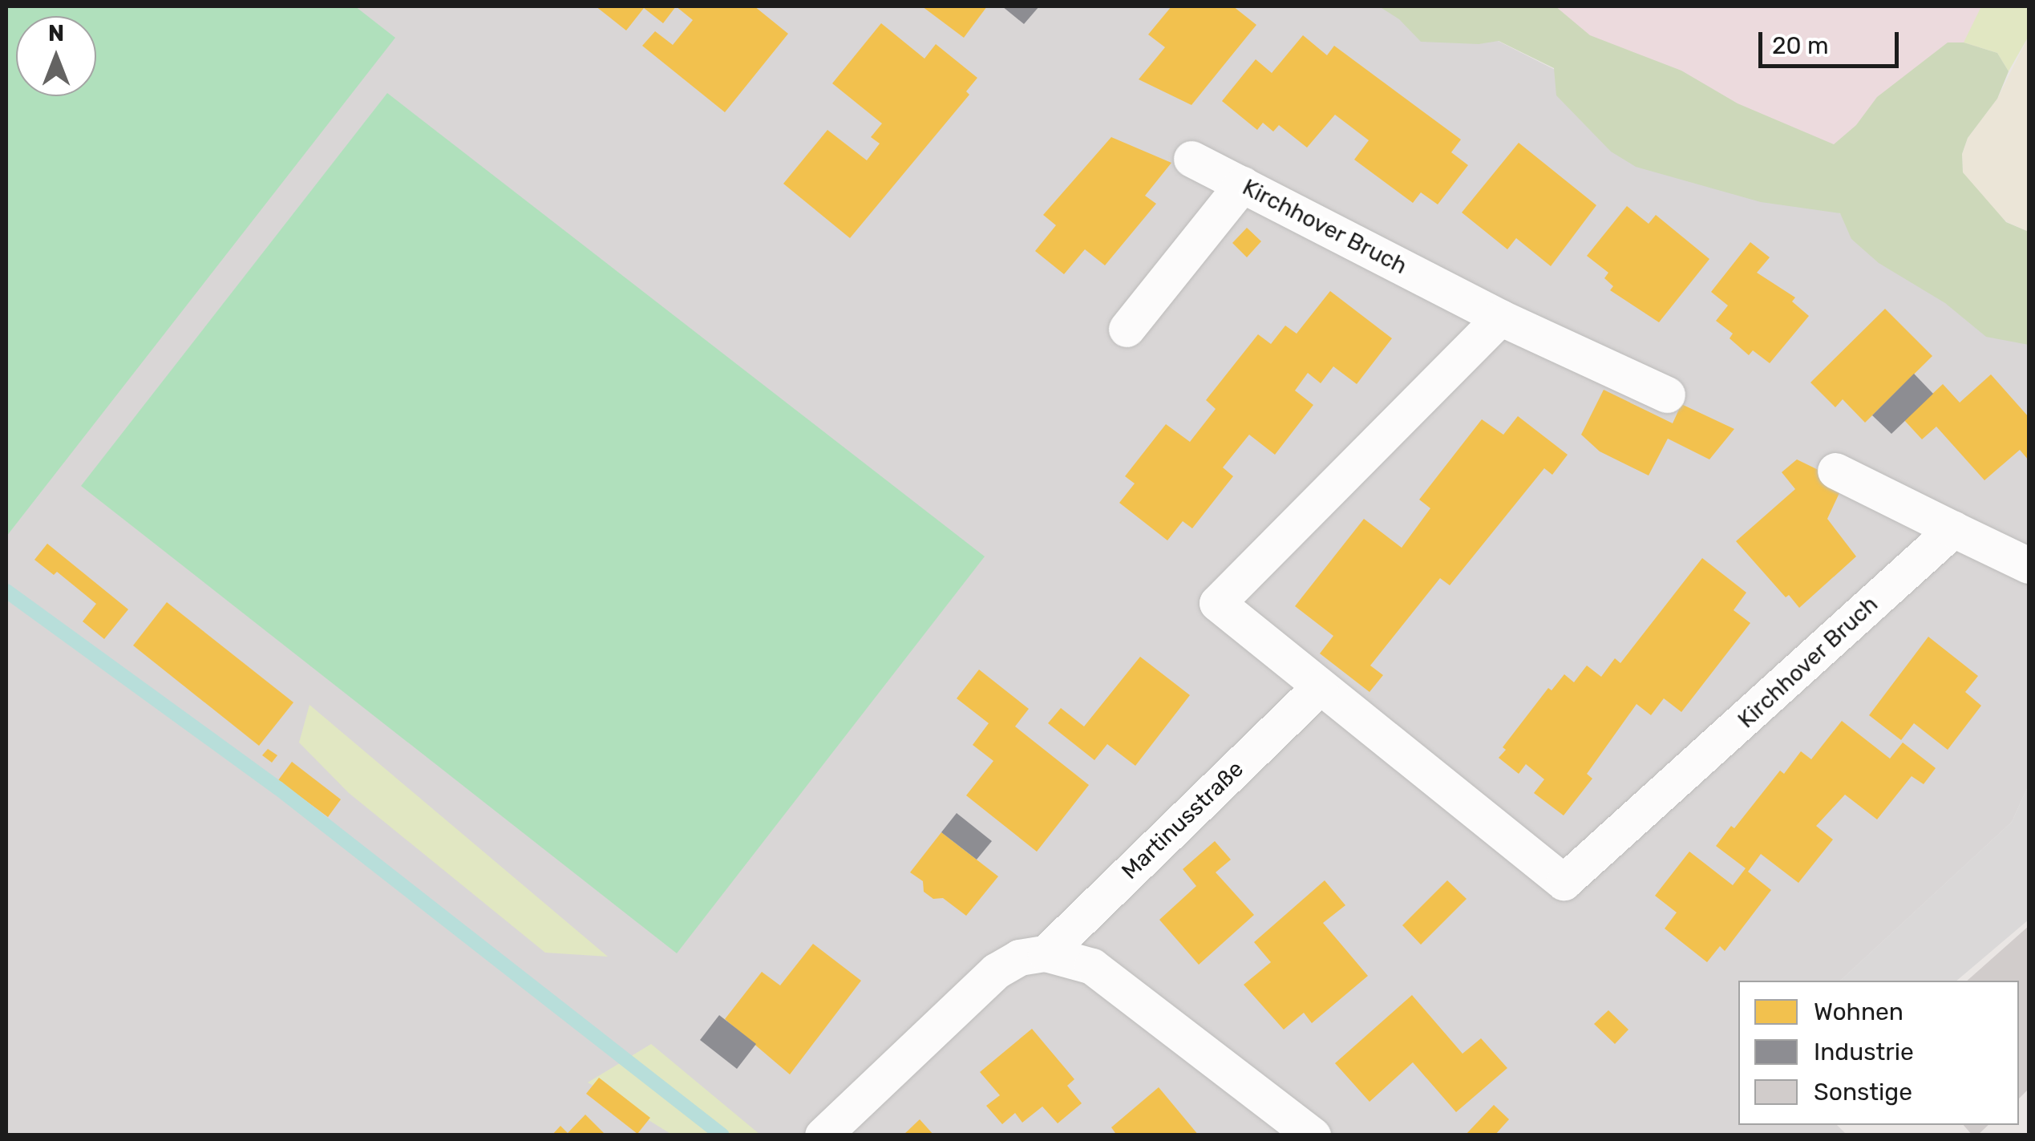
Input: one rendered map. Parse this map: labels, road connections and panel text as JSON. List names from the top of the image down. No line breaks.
{"streets":{"street":["Kirchhover Bruch","Martinusstraße"]},"crossings":[["Kirchhover Bruch","Martinusstraße"]],"legend":["Wohnen","Industrie","Sonstige"],"scale_bar":"20 m","north":"top"}
